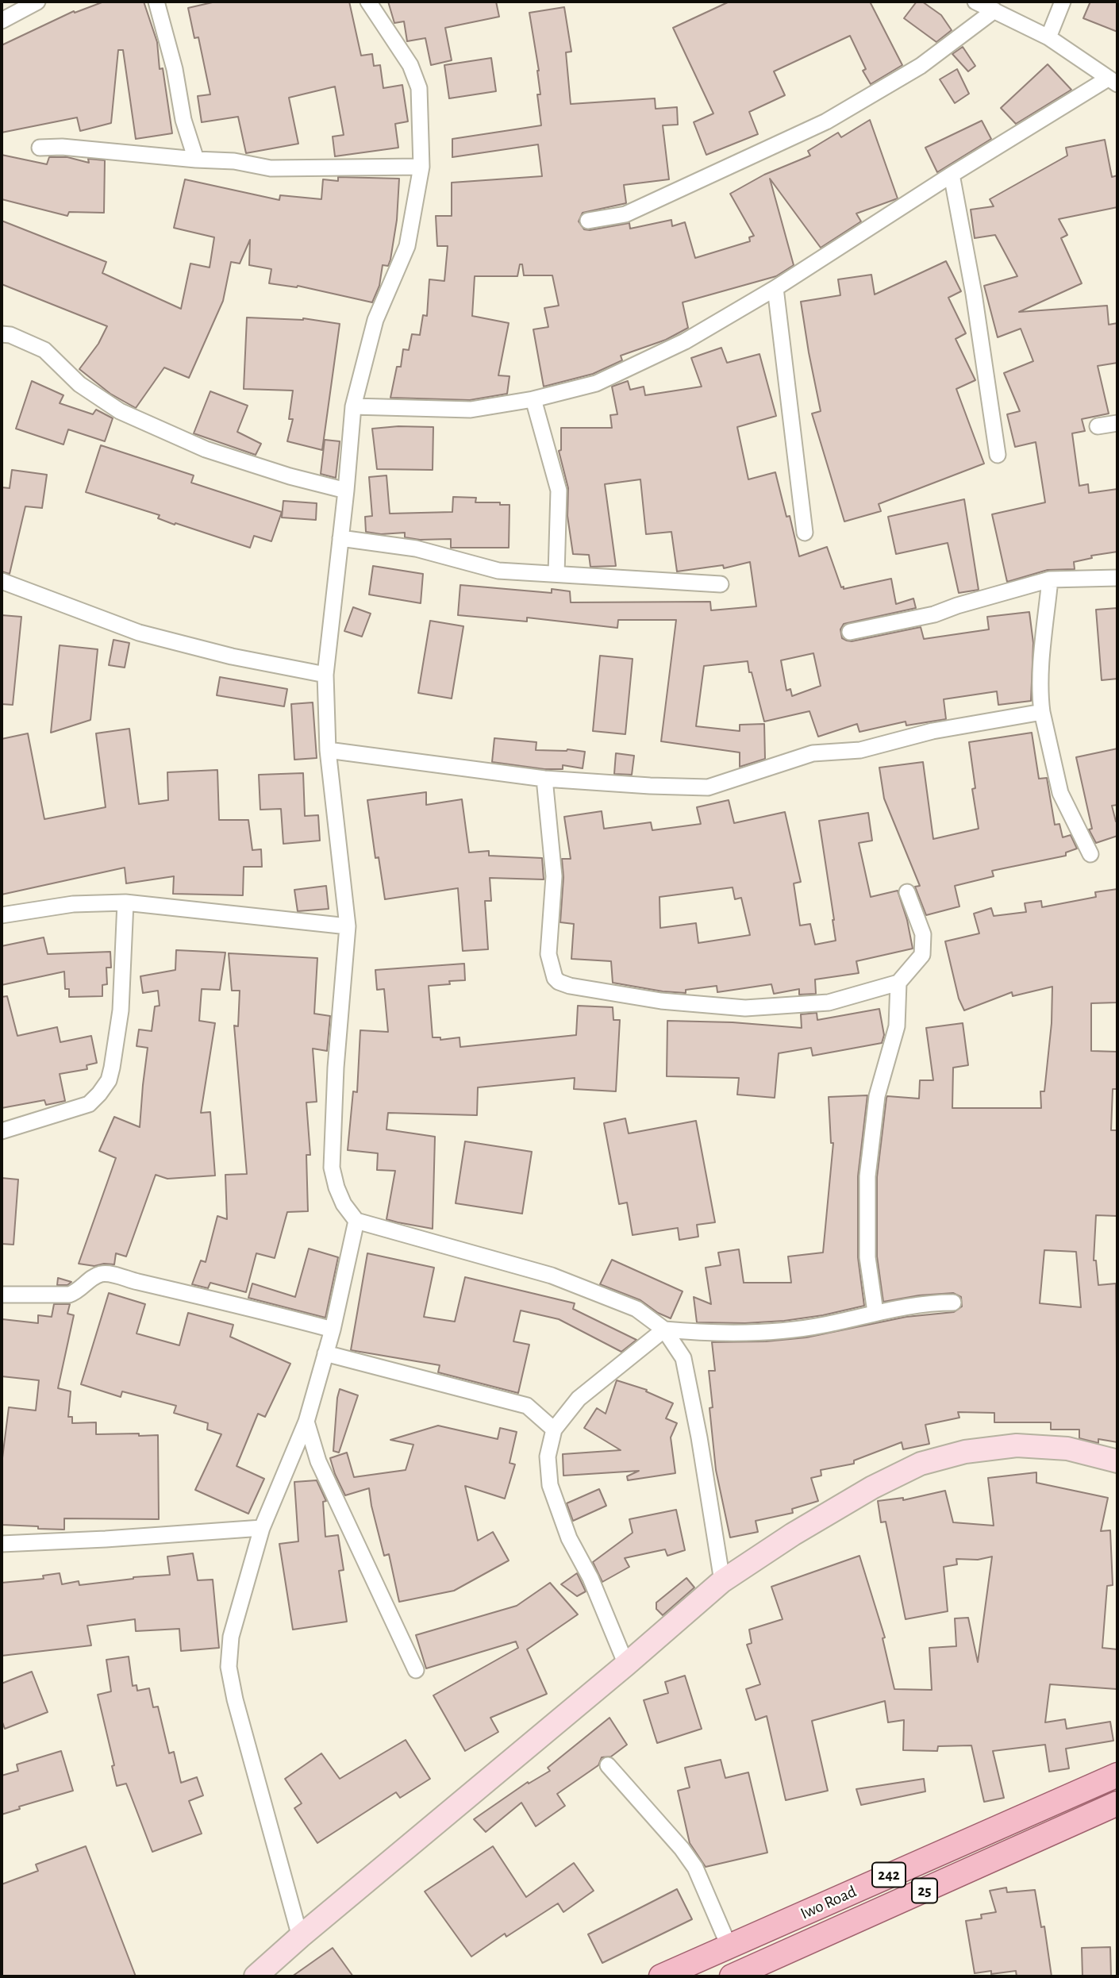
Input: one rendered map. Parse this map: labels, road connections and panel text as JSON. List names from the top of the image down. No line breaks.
{"streets":{"main road":["242","25","Iwo Road"]}}
